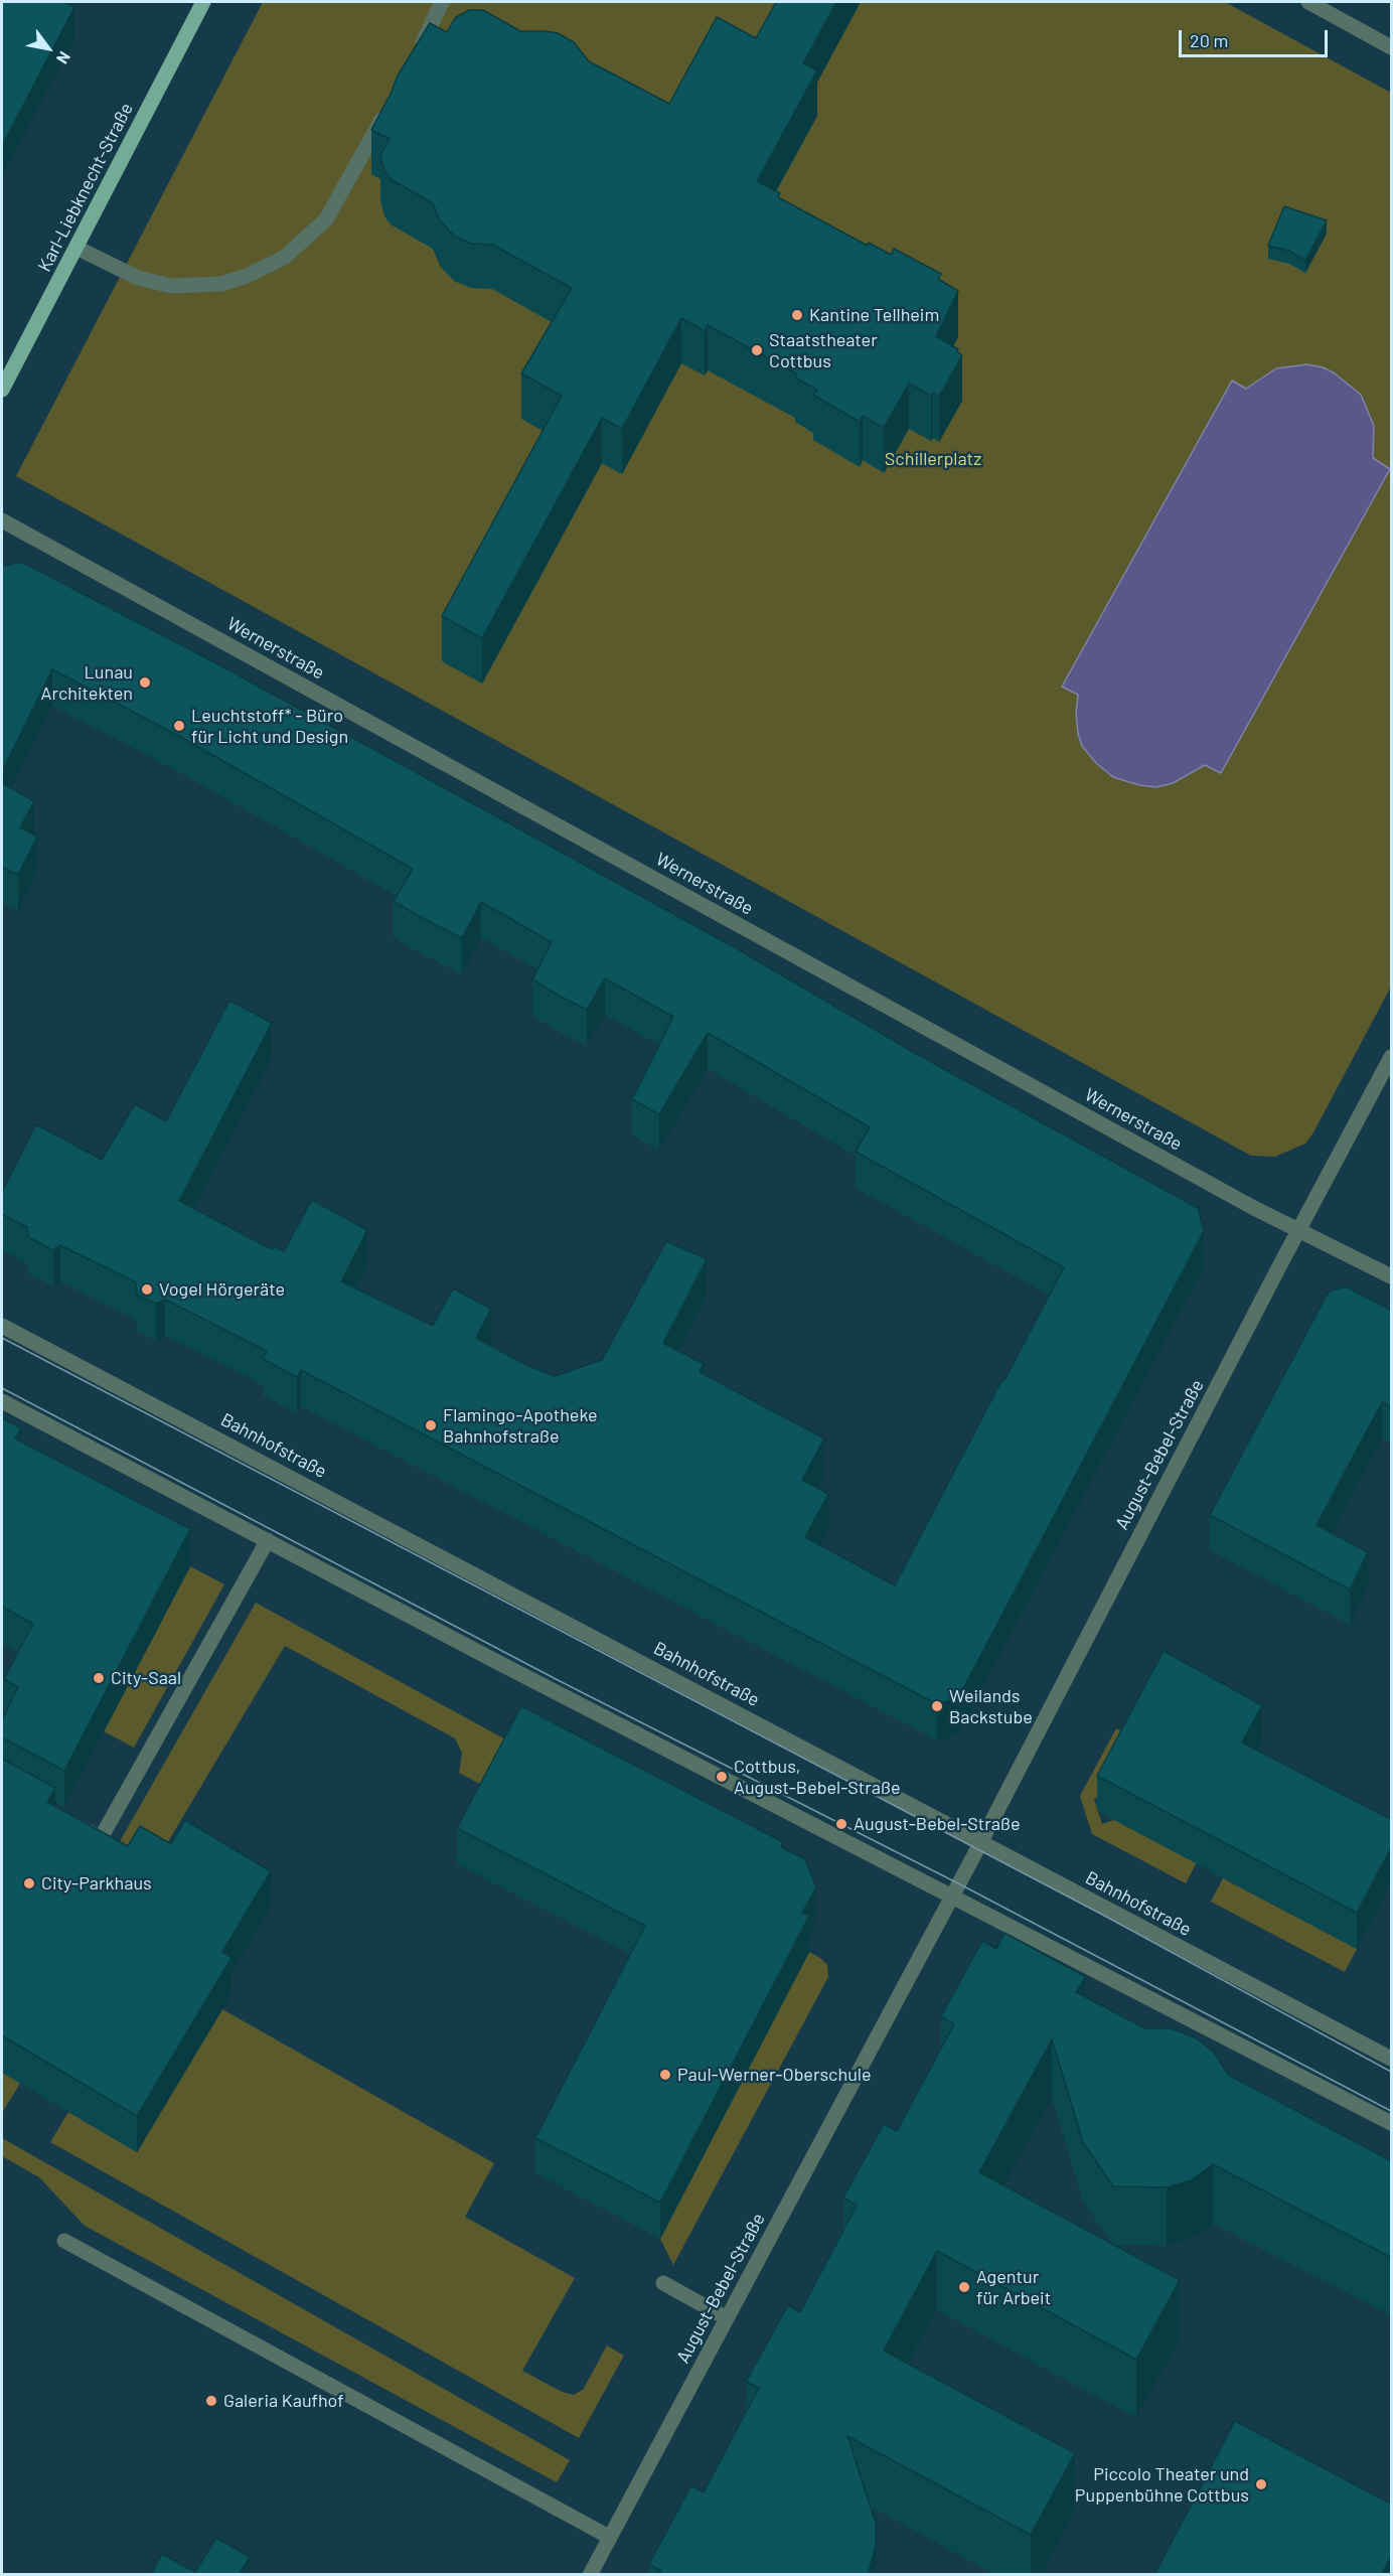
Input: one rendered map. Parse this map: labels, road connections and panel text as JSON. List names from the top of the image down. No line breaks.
{"streets":{"main road":["Karl-Liebknecht-Straße"],"street":["Wernerstraße","Bahnhofstraße","August-Bebel-Straße"]},"crossings":[["Wernerstraße","August-Bebel-Straße"],["Bahnhofstraße","August-Bebel-Straße"]],"parks":["Schillerplatz"],"places":["Kantine Tellheim","Staatstheater Cottbus","Lunau Architekten","Leuchtstoff* - Büro für Licht und Design","Vogel Hörgeräte","Flamingo-Apotheke Bahnhofstraße","City-Saal","Weilands Backstube","Cottbus, August-Bebel-Straße","August-Bebel-Straße","City-Parkhaus","Paul-Werner-Oberschule","Agentur für Arbeit","Galeria Kaufhof","Piccolo Theater und Puppenbühne Cottbus"],"scale_bar":"20 m","north":"bottom right"}
